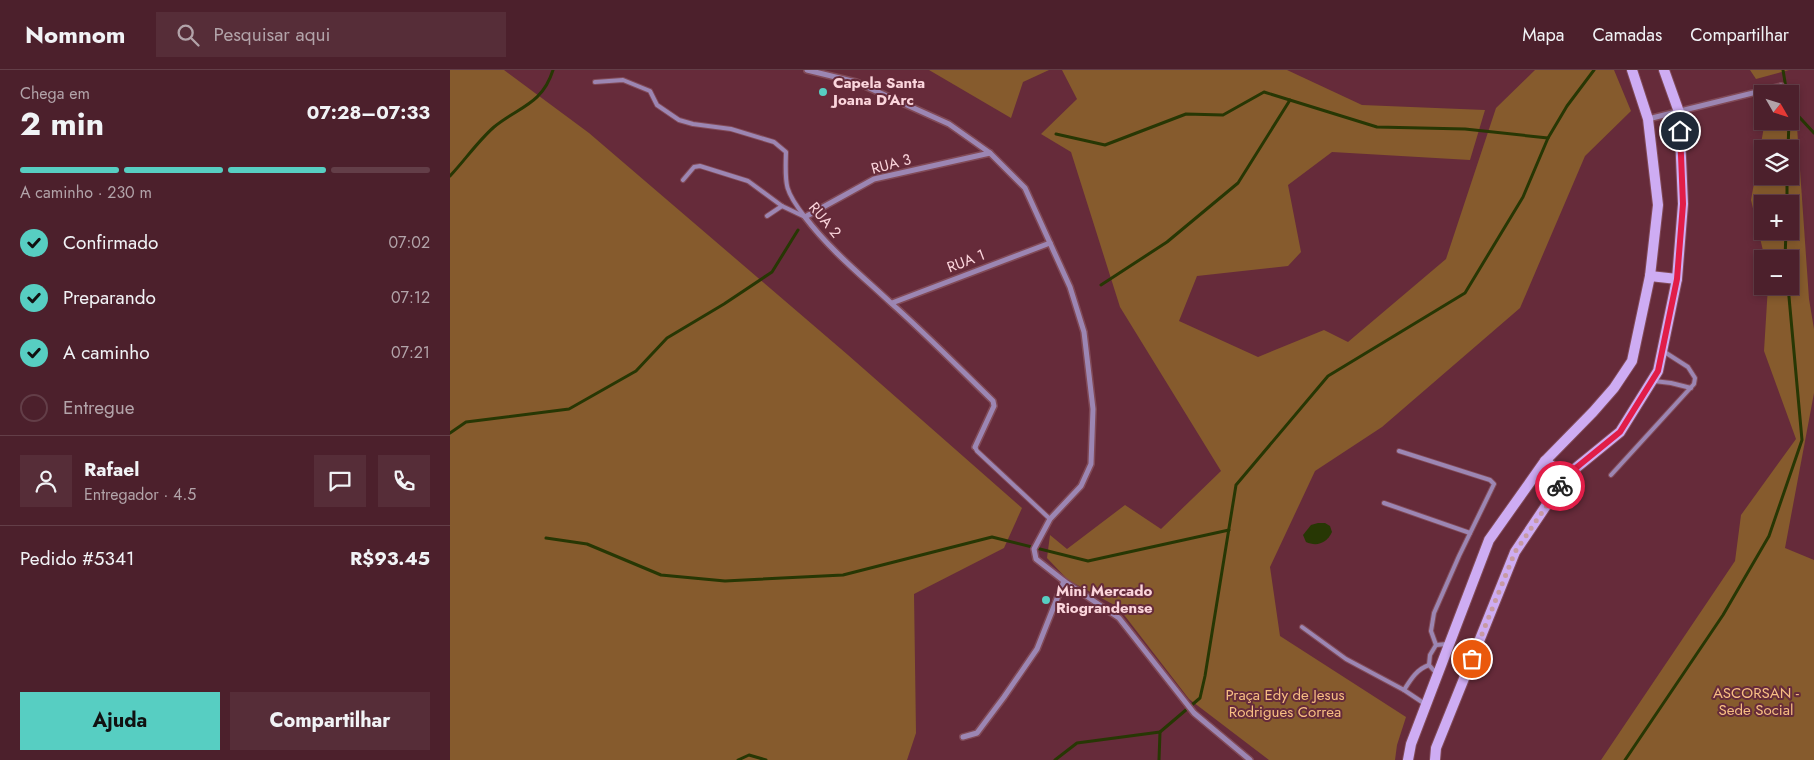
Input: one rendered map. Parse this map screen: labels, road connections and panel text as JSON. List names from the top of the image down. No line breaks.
{"streets":{"street":["RUA 3","RUA 2","RUA 1"]},"crossings":[["RUA 3","RUA 2"],["RUA 2","RUA 1"]],"parks":["ASCORSAN - Sede Social","Praça Edy de Jesus Rodrigues Correa"],"places":["Capela Santa Joana D'Arc","Mini Mercado Riograndense"],"north":"bottom right","page":{"header":"Nomnom","search":"Pesquisar aqui","nav":["Mapa","Camadas","Compartilhar"],"heading":["2 min","Chega em","07:28–07:33"],"panel":["Rafael","Entregador · 4.5","Pedido #5341","R$93.45"],"map_buttons":["+","−"],"bar":"A caminho · 230 m","list":[["Confirmado","07:02"],["Preparando","07:12"],["A caminho","07:21"],"Entregue"],"buttons":["Ajuda","Compartilhar"]}}
